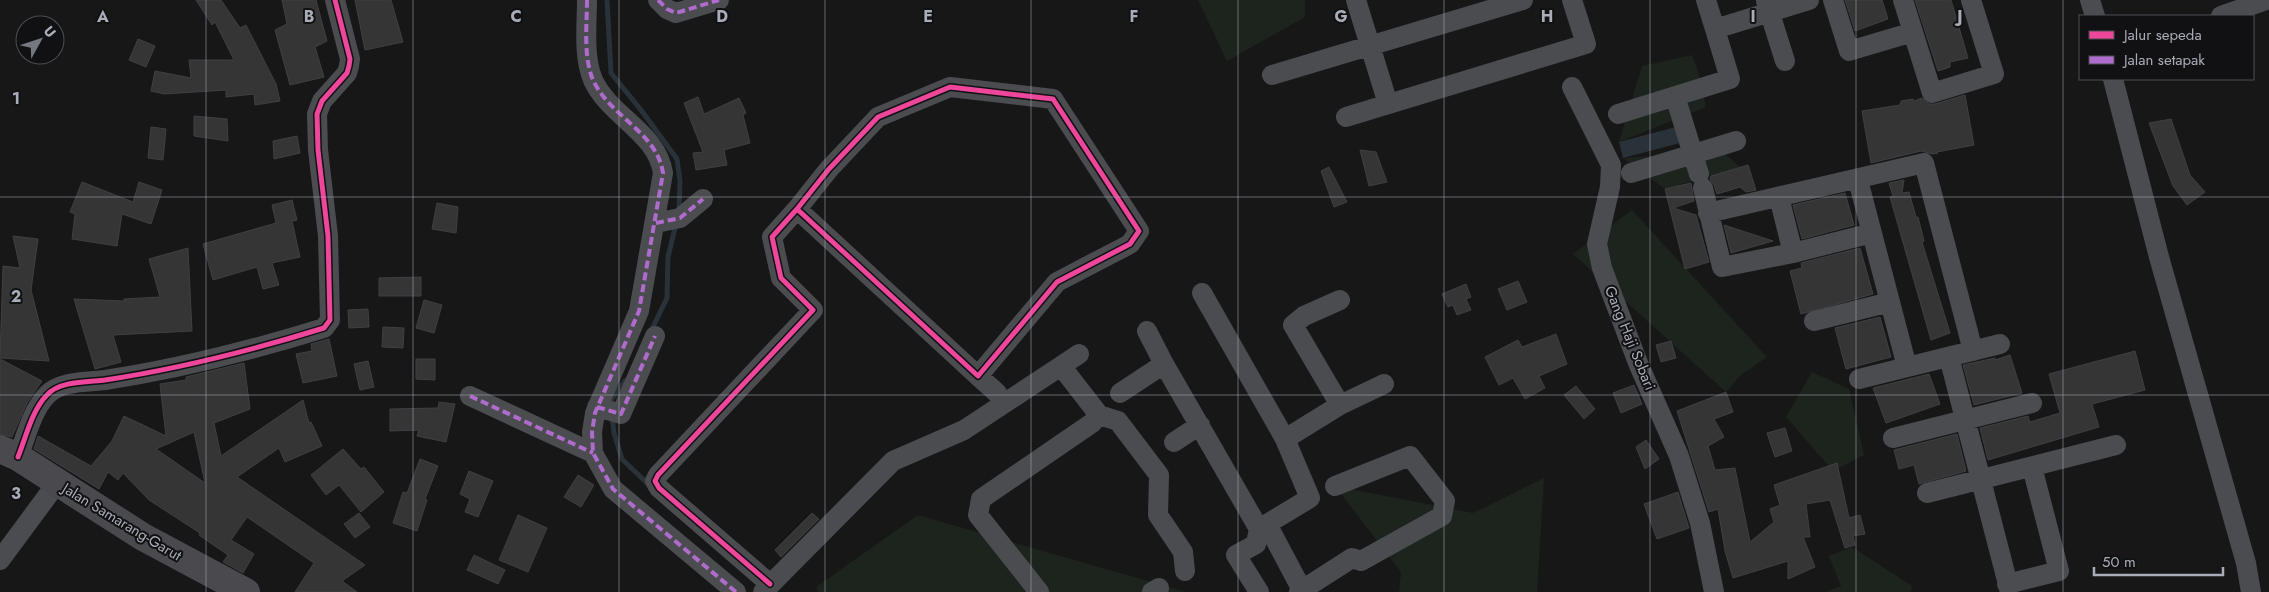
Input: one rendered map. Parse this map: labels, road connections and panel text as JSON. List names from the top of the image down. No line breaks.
{"streets":{"main road":["Jalan Samarang-Garut"],"street":["Gang Haji Sobari"]},"legend":["Jalur sepeda","Jalan setapak"],"scale_bar":"50 m","north":"top right","grid":{"columns":["A","B","C","D","E","F","G","H","I","J"],"rows":["1","2","3"]}}
